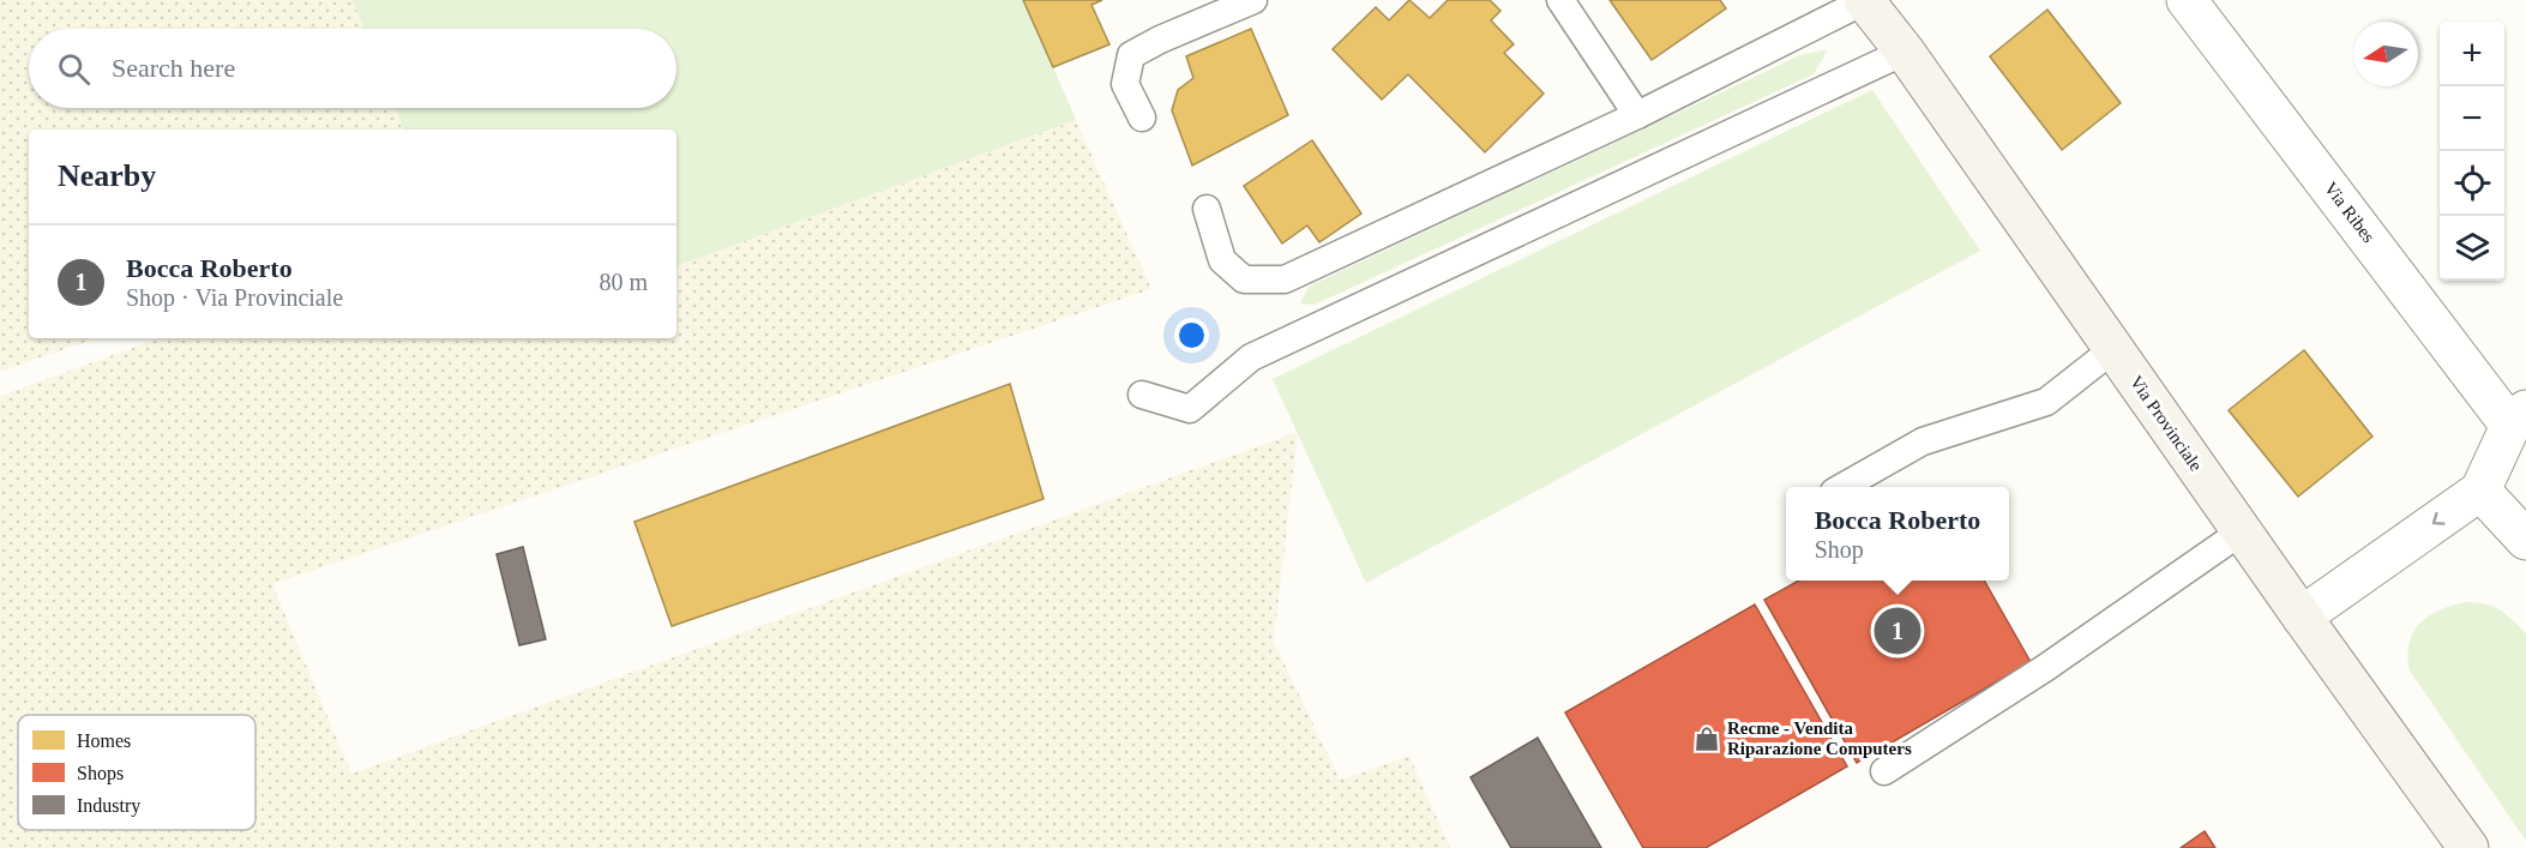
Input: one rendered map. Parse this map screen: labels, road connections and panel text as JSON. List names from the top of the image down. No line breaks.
{"streets":{"main road":["Via Provinciale"],"street":["Via Ribes"]},"places":{"shop":["Recme - Vendita Riparazione Computers"]},"legend":["Homes","Shops","Industry"],"north":"left","page":{"map_buttons":["+","−"],"search":"Search here","heading":"Nearby","list":[{"mark":"1","name":"Bocca Roberto","note":"Shop · Via Provinciale","value":"80 m"}],"popup":["Bocca Roberto","Shop"],"pins":"1"}}
